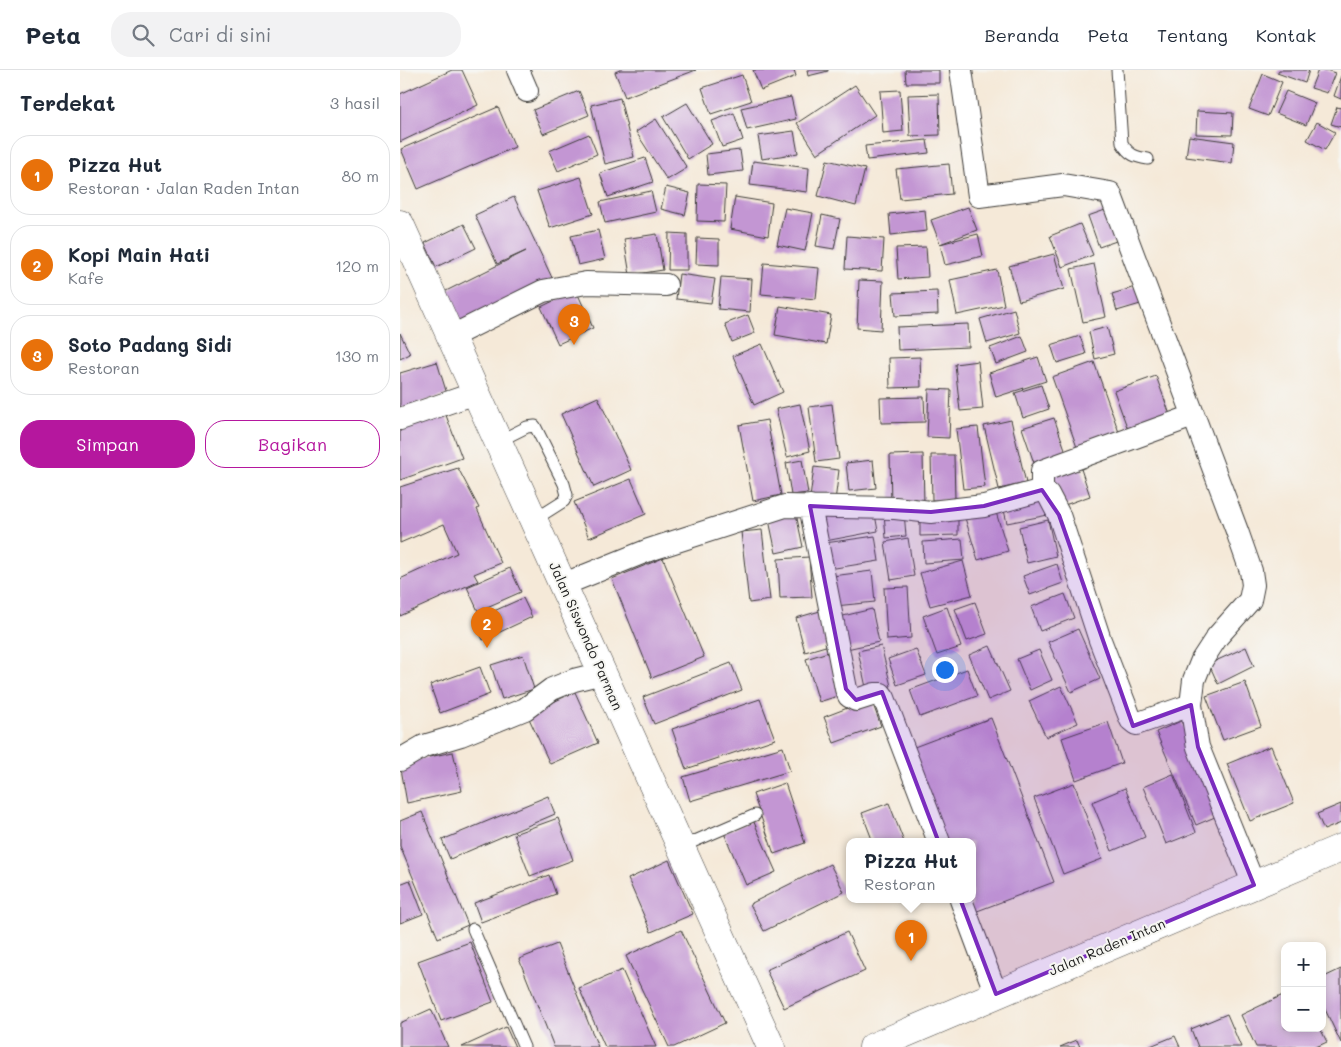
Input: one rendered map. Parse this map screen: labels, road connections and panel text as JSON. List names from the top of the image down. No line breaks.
{"streets":{"street":["Jalan Siswondo Parman","Jalan Raden Intan"]},"page":{"header":"Peta","search":"Cari di sini","nav":["Beranda","Peta","Tentang","Kontak"],"heading":["Terdekat","3 hasil"],"list":[{"mark":"1","name":"Pizza Hut","note":"Restoran · Jalan Raden Intan","value":"80 m"},{"mark":"2","name":"Kopi Main Hati","note":"Kafe","value":"120 m"},{"mark":"3","name":"Soto Padang Sidi","note":"Restoran","value":"130 m"}],"pins":["3","2","1"],"buttons":["Simpan","Bagikan"],"popup":["Pizza Hut","Restoran"],"map_buttons":["+","−"]}}
